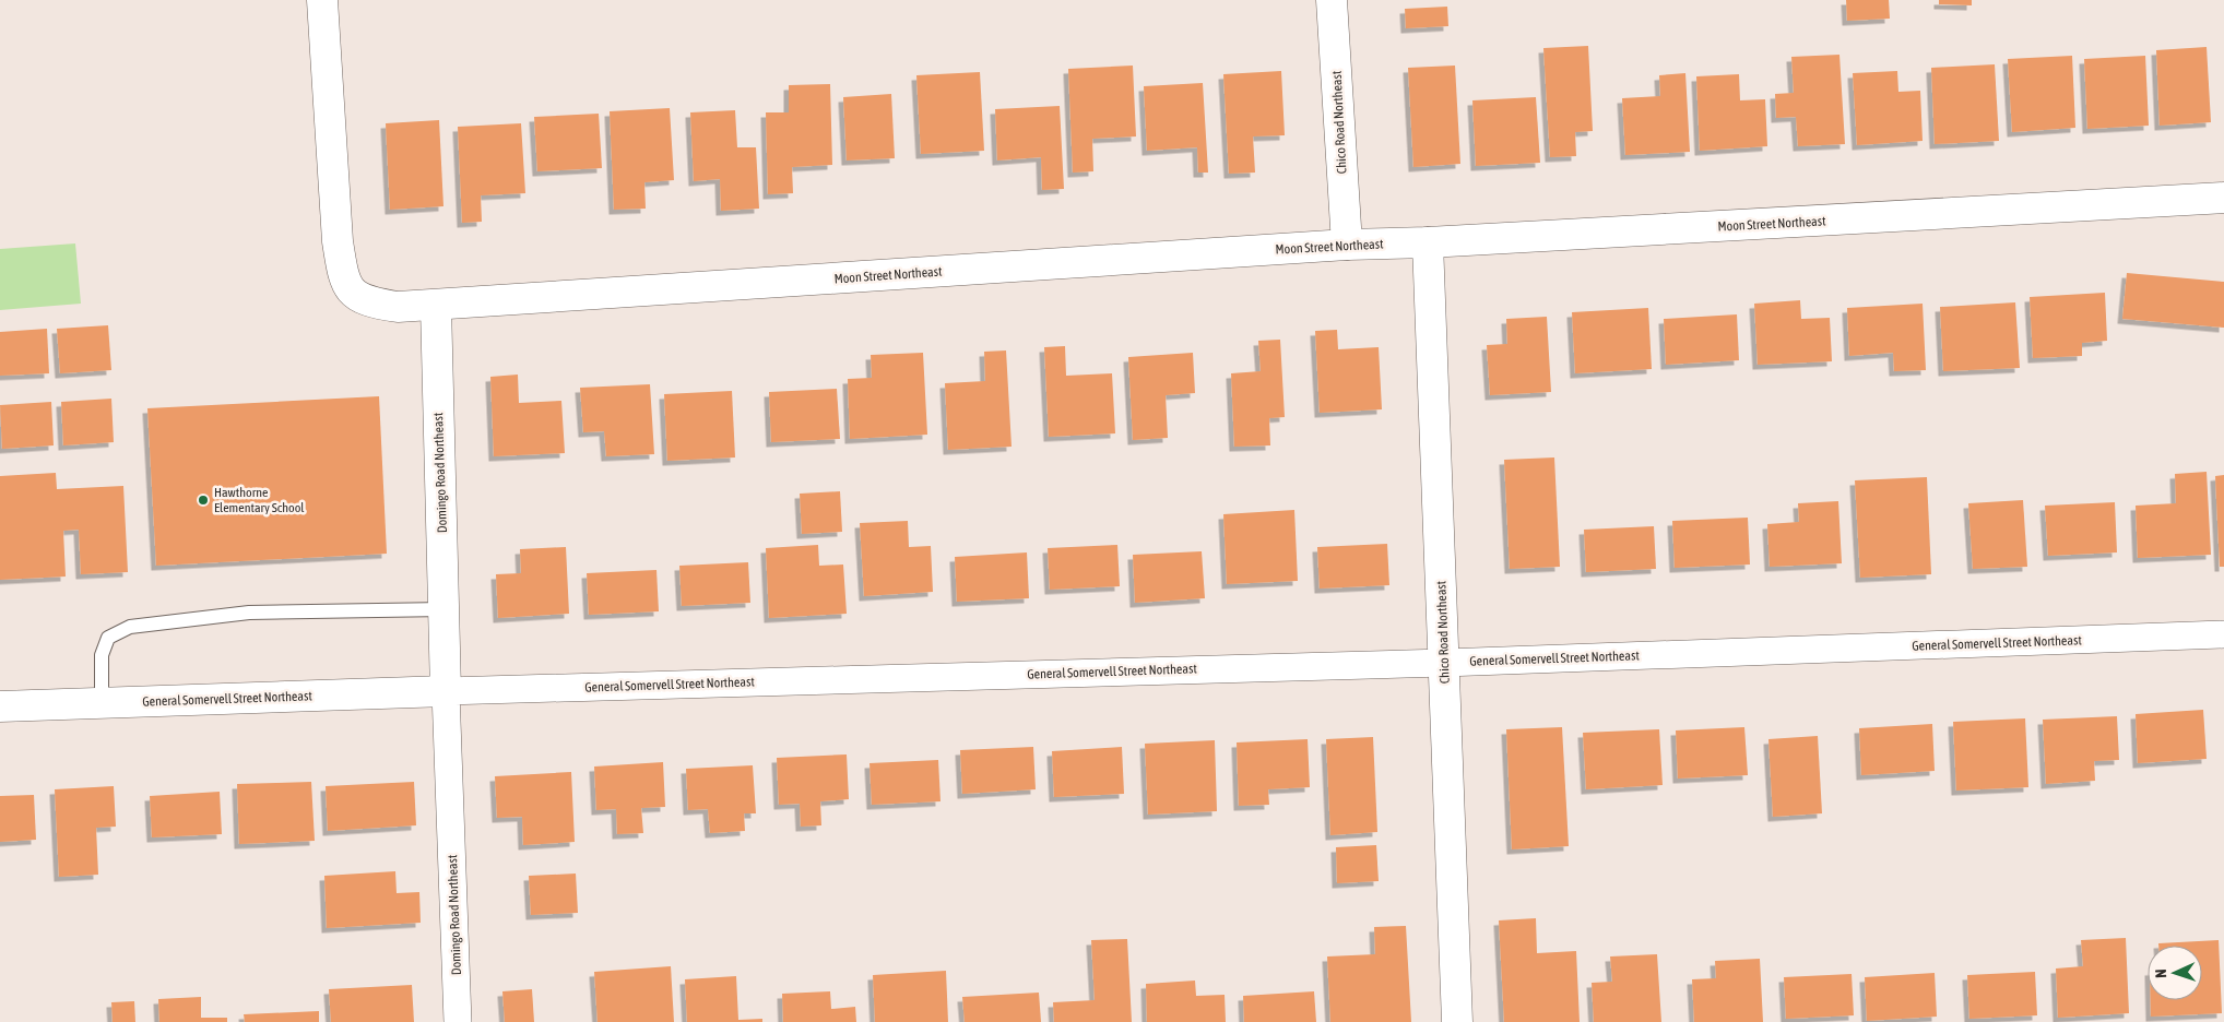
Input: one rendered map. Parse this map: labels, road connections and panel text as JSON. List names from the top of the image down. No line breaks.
{"streets":{"street":["Chico Road Northeast","Moon Street Northeast","Domingo Road Northeast","General Somervell Street Northeast"]},"crossings":[["Chico Road Northeast","Moon Street Northeast"],["Chico Road Northeast","General Somervell Street Northeast"],["Moon Street Northeast","Domingo Road Northeast"],["Domingo Road Northeast","General Somervell Street Northeast"]],"places":["Hawthorne Elementary School"],"north":"left"}
